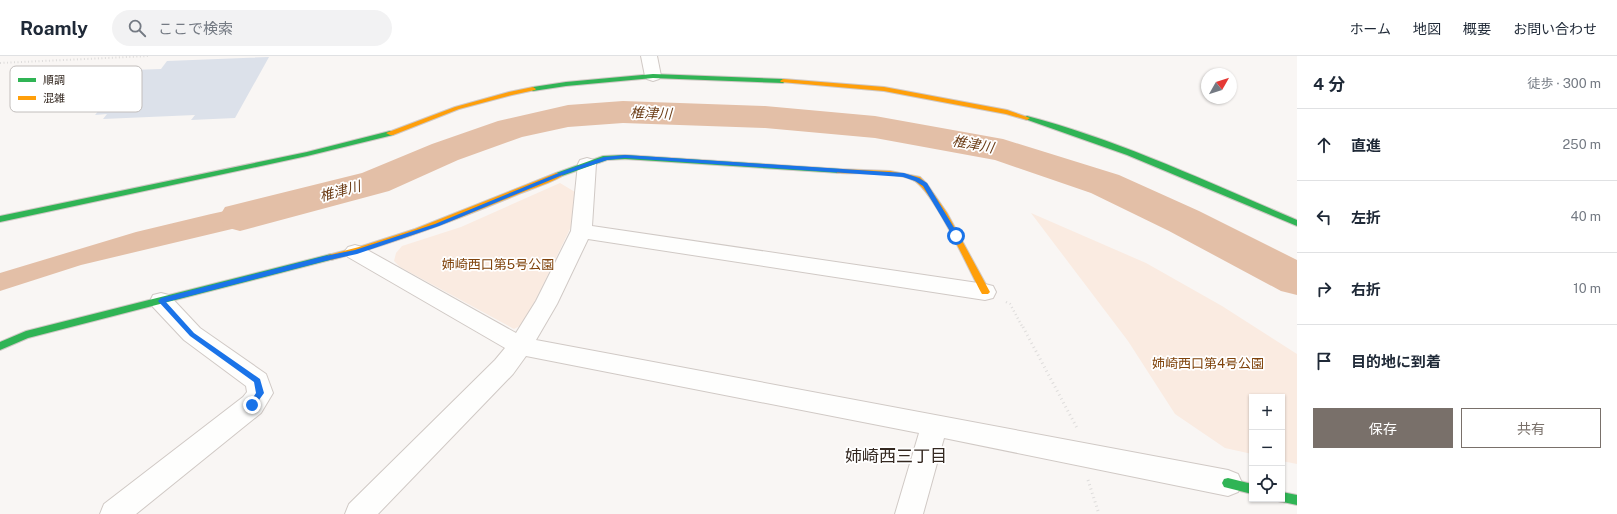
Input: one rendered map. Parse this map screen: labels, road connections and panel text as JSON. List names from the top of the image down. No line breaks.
{"districts":["姉崎西三丁目"],"water":["椎津川"],"parks":["姉崎西口第5号公園","姉崎西口第4号公園"],"legend":["順調","混雑"],"north":"top right","page":{"header":"Roamly","search":"ここで検索","nav":["ホーム","地図","概要","お問い合わせ"],"heading":["4 分","徒歩 · 300 m"],"list":[["直進","250 m"],["左折","40 m"],["右折","10 m"],"目的地に到着"],"map_buttons":["+","−"],"buttons":["保存","共有"]}}
